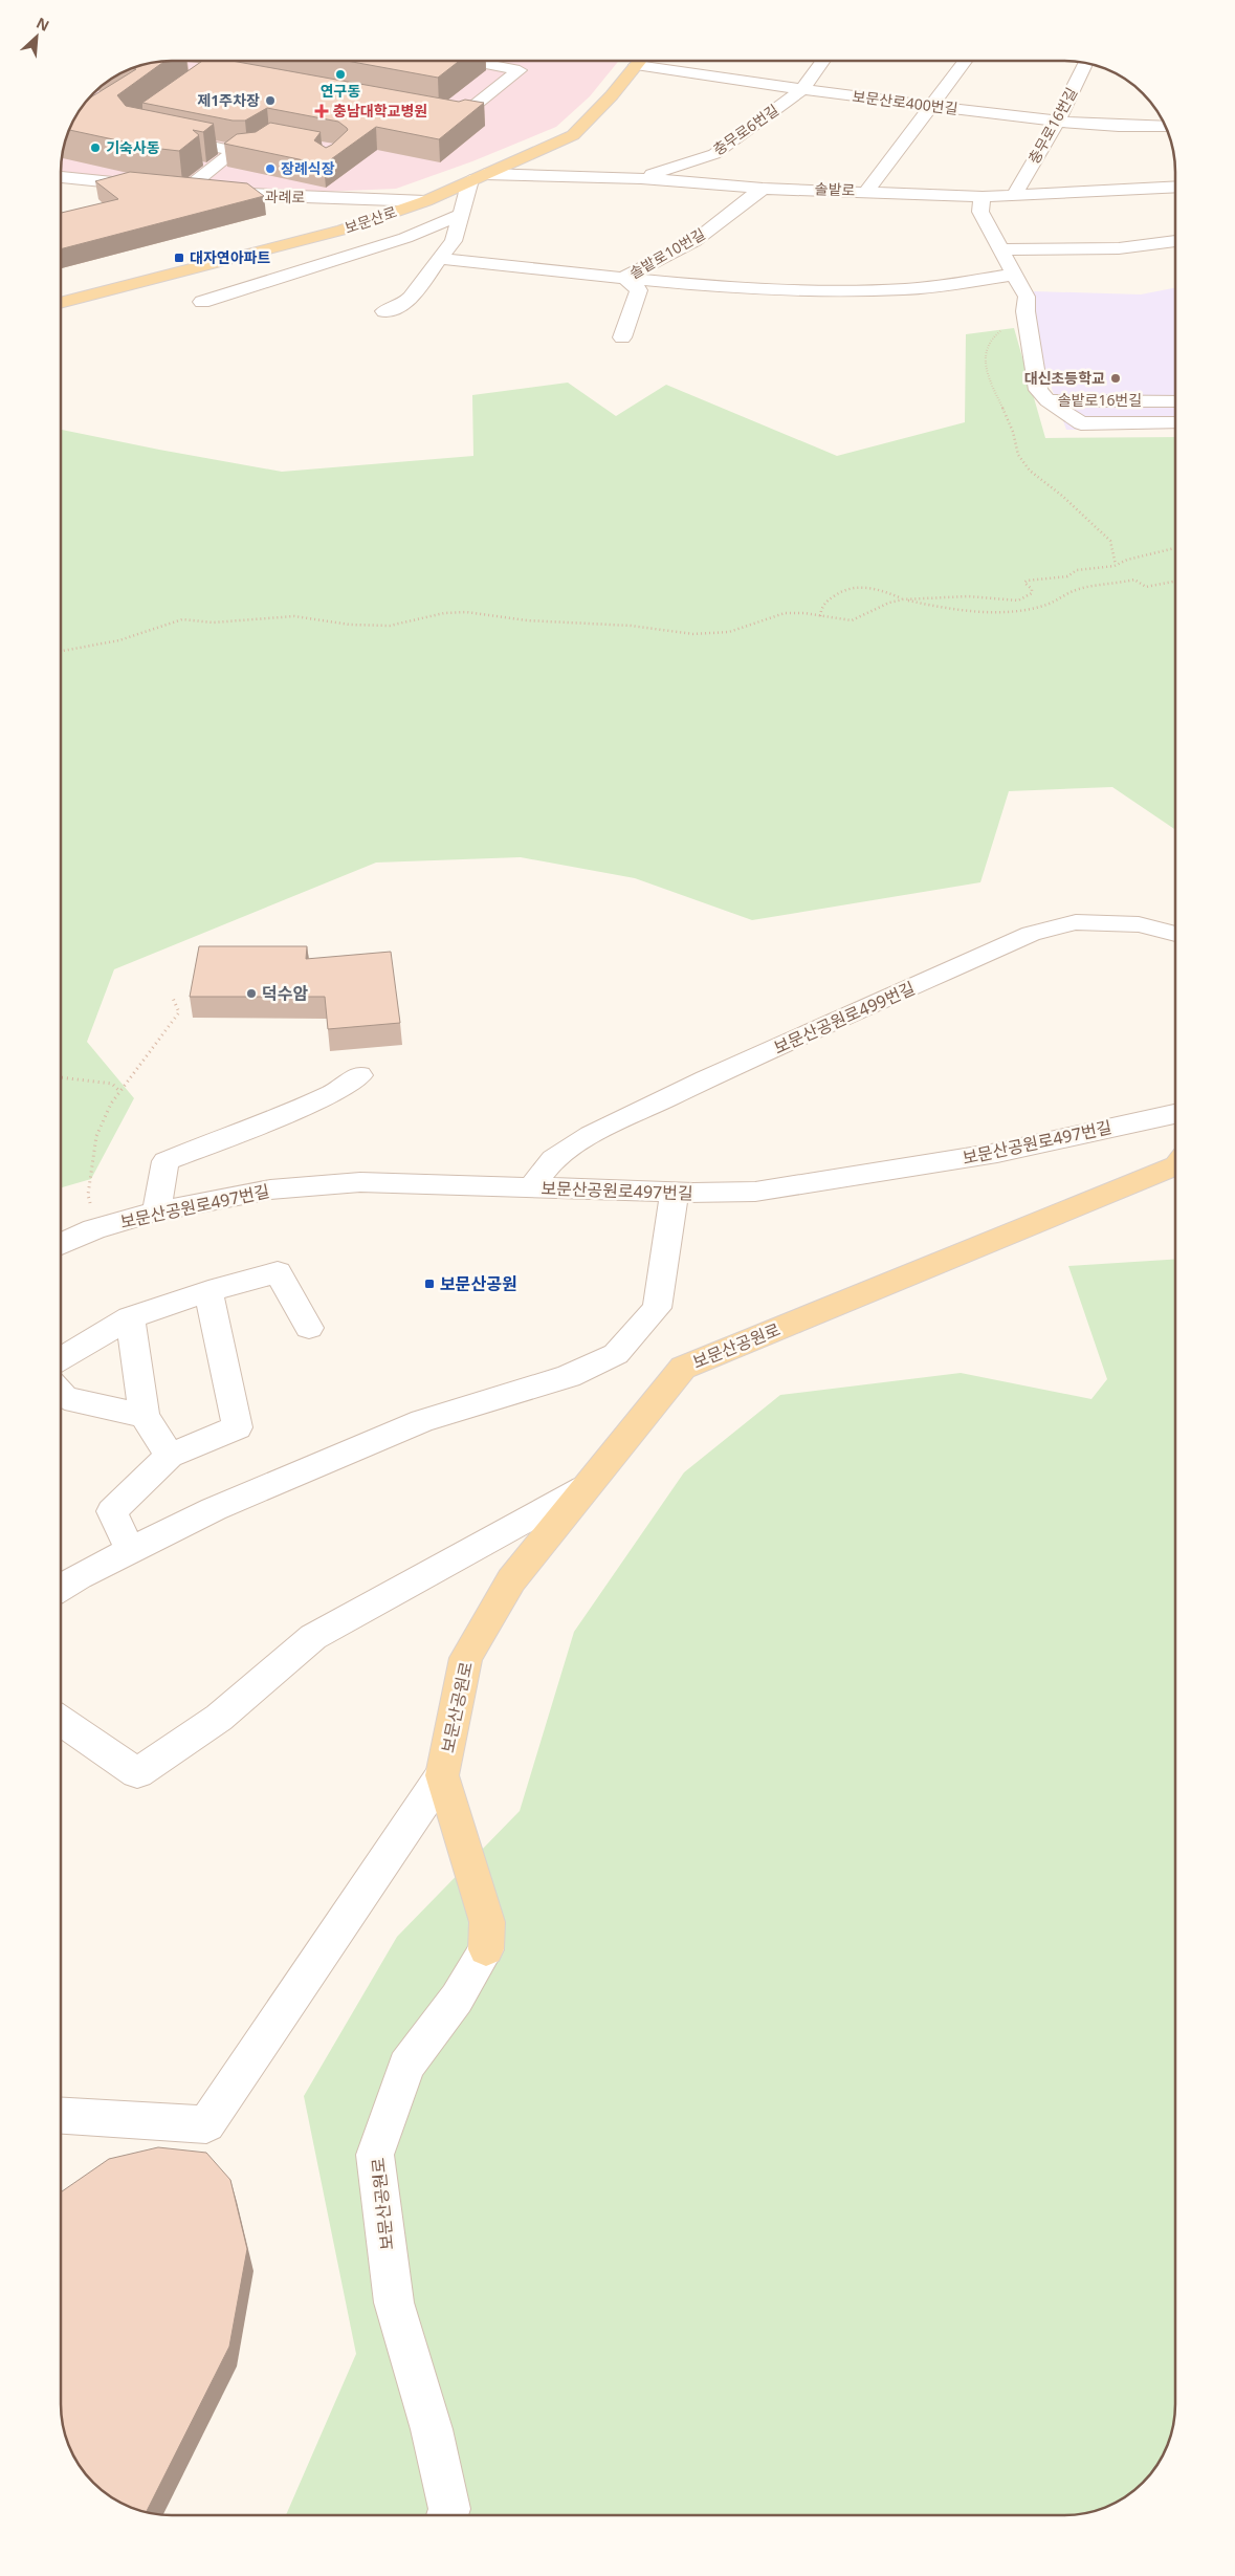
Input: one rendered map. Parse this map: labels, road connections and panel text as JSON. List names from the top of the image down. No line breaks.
{"streets":{"main road":["보문산로","보문산공원로"],"street":["보문산로400번길","충무로16번길","충무로6번길","솔밭로","과례로","솔밭로10번길","솔밭로16번길","보문산공원로499번길","보문산공원로497번길"]},"crossings":[["보문산로400번길","충무로16번길"],["보문산로400번길","충무로6번길"],["충무로16번길","솔밭로"],["충무로6번길","솔밭로"],["솔밭로","보문산로"],["솔밭로","솔밭로10번길"],["솔밭로","솔밭로16번길"],["과례로","보문산로"],["보문산공원로499번길","보문산공원로497번길"]],"places":{"other":["연구동","제1주차장","기숙사동","장례식장","대신초등학교","덕수암"],"health":["충남대학교병원"],"transit":["대자연아파트","보문산공원"]},"north":"top right"}
